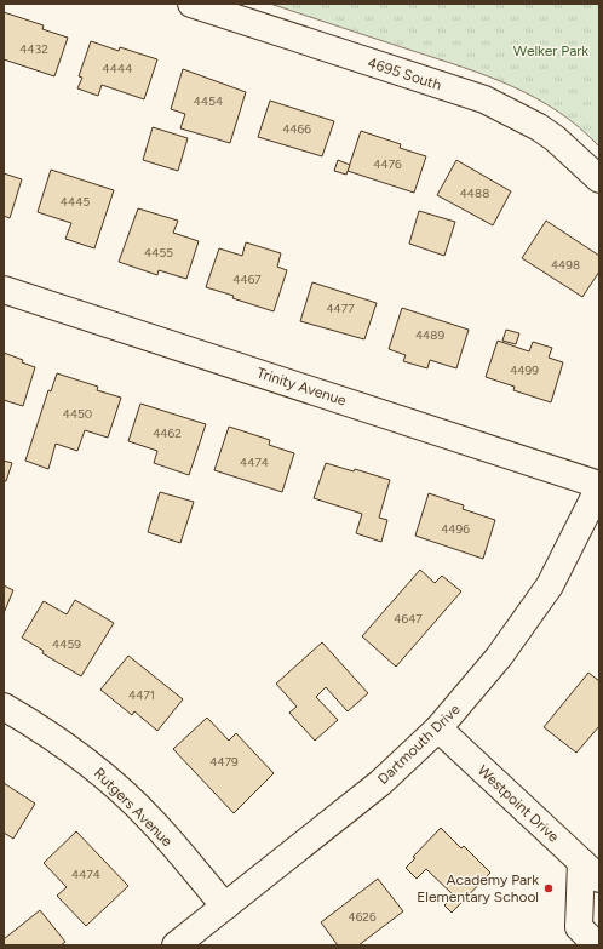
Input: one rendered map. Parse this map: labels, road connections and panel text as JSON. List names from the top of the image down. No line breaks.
{"streets":{"street":["4695 South","Trinity Avenue","Dartmouth Drive","Westpoint Drive","Rutgers Avenue"]},"crossings":[["Trinity Avenue","Dartmouth Drive"],["Dartmouth Drive","Westpoint Drive"],["Dartmouth Drive","Rutgers Avenue"]],"parks":["Welker Park"],"places":["Academy Park Elementary School"],"house_numbers":["4432","4444","4454","4466","4476","4488","4445","4455","4498","4467","4477","4489","4499","4450","4462","4474","4496","4647","4459","4471","4479","4474","4626"]}
